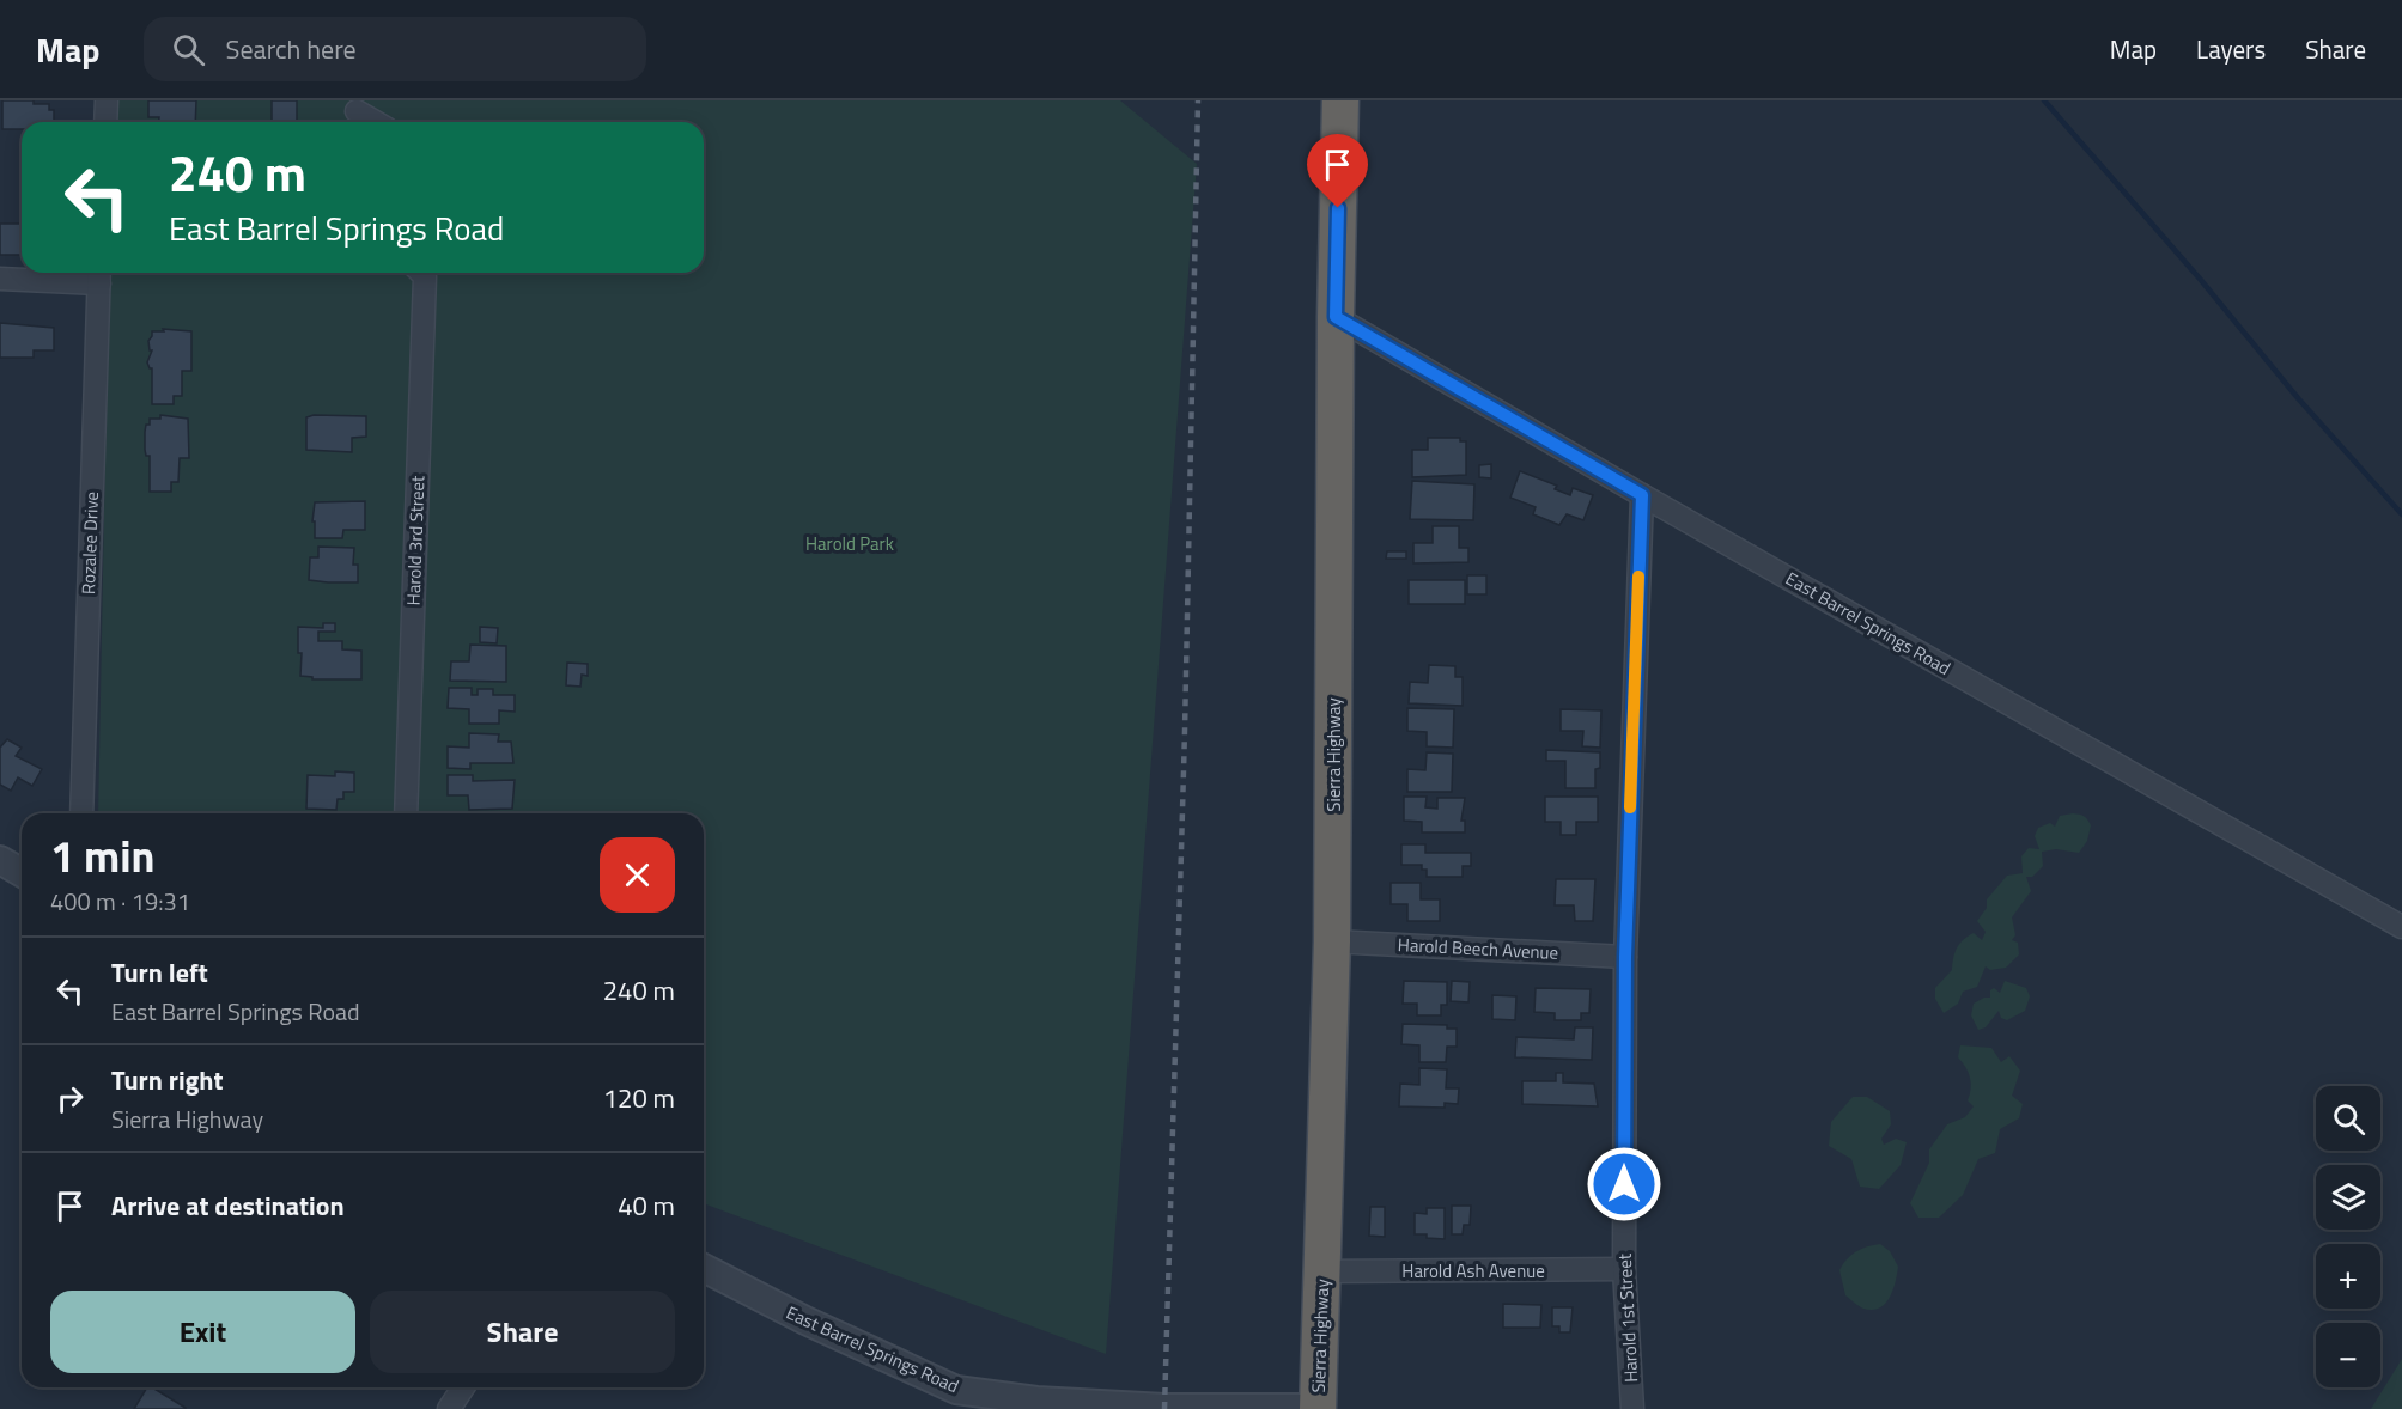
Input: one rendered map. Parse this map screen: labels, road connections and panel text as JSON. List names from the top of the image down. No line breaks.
{"streets":{"highway":["Sierra Highway"],"street":["Harold 3rd Street","Rozalee Drive","East Barrel Springs Road","Harold Beech Avenue","Harold Ash Avenue","Harold 1st Street"]},"crossings":[["East Barrel Springs Road","Sierra Highway"],["East Barrel Springs Road","Harold 1st Street"],["Sierra Highway","Harold Beech Avenue"],["Sierra Highway","Harold Ash Avenue"],["Harold Beech Avenue","Harold 1st Street"],["Harold Ash Avenue","Harold 1st Street"]],"parks":["Harold Park"],"page":{"header":"Map","search":"Search here","nav":["Map","Layers","Share"],"turn":["240 m","East Barrel Springs Road"],"heading":["1 min","400 m · 19:31"],"list":[{"name":"Turn left","note":"East Barrel Springs Road","value":"240 m"},{"name":"Turn right","note":"Sierra Highway","value":"120 m"},{"name":"Arrive at destination","value":"40 m"}],"map_buttons":["+","−"],"buttons":["Exit","Share"]}}
